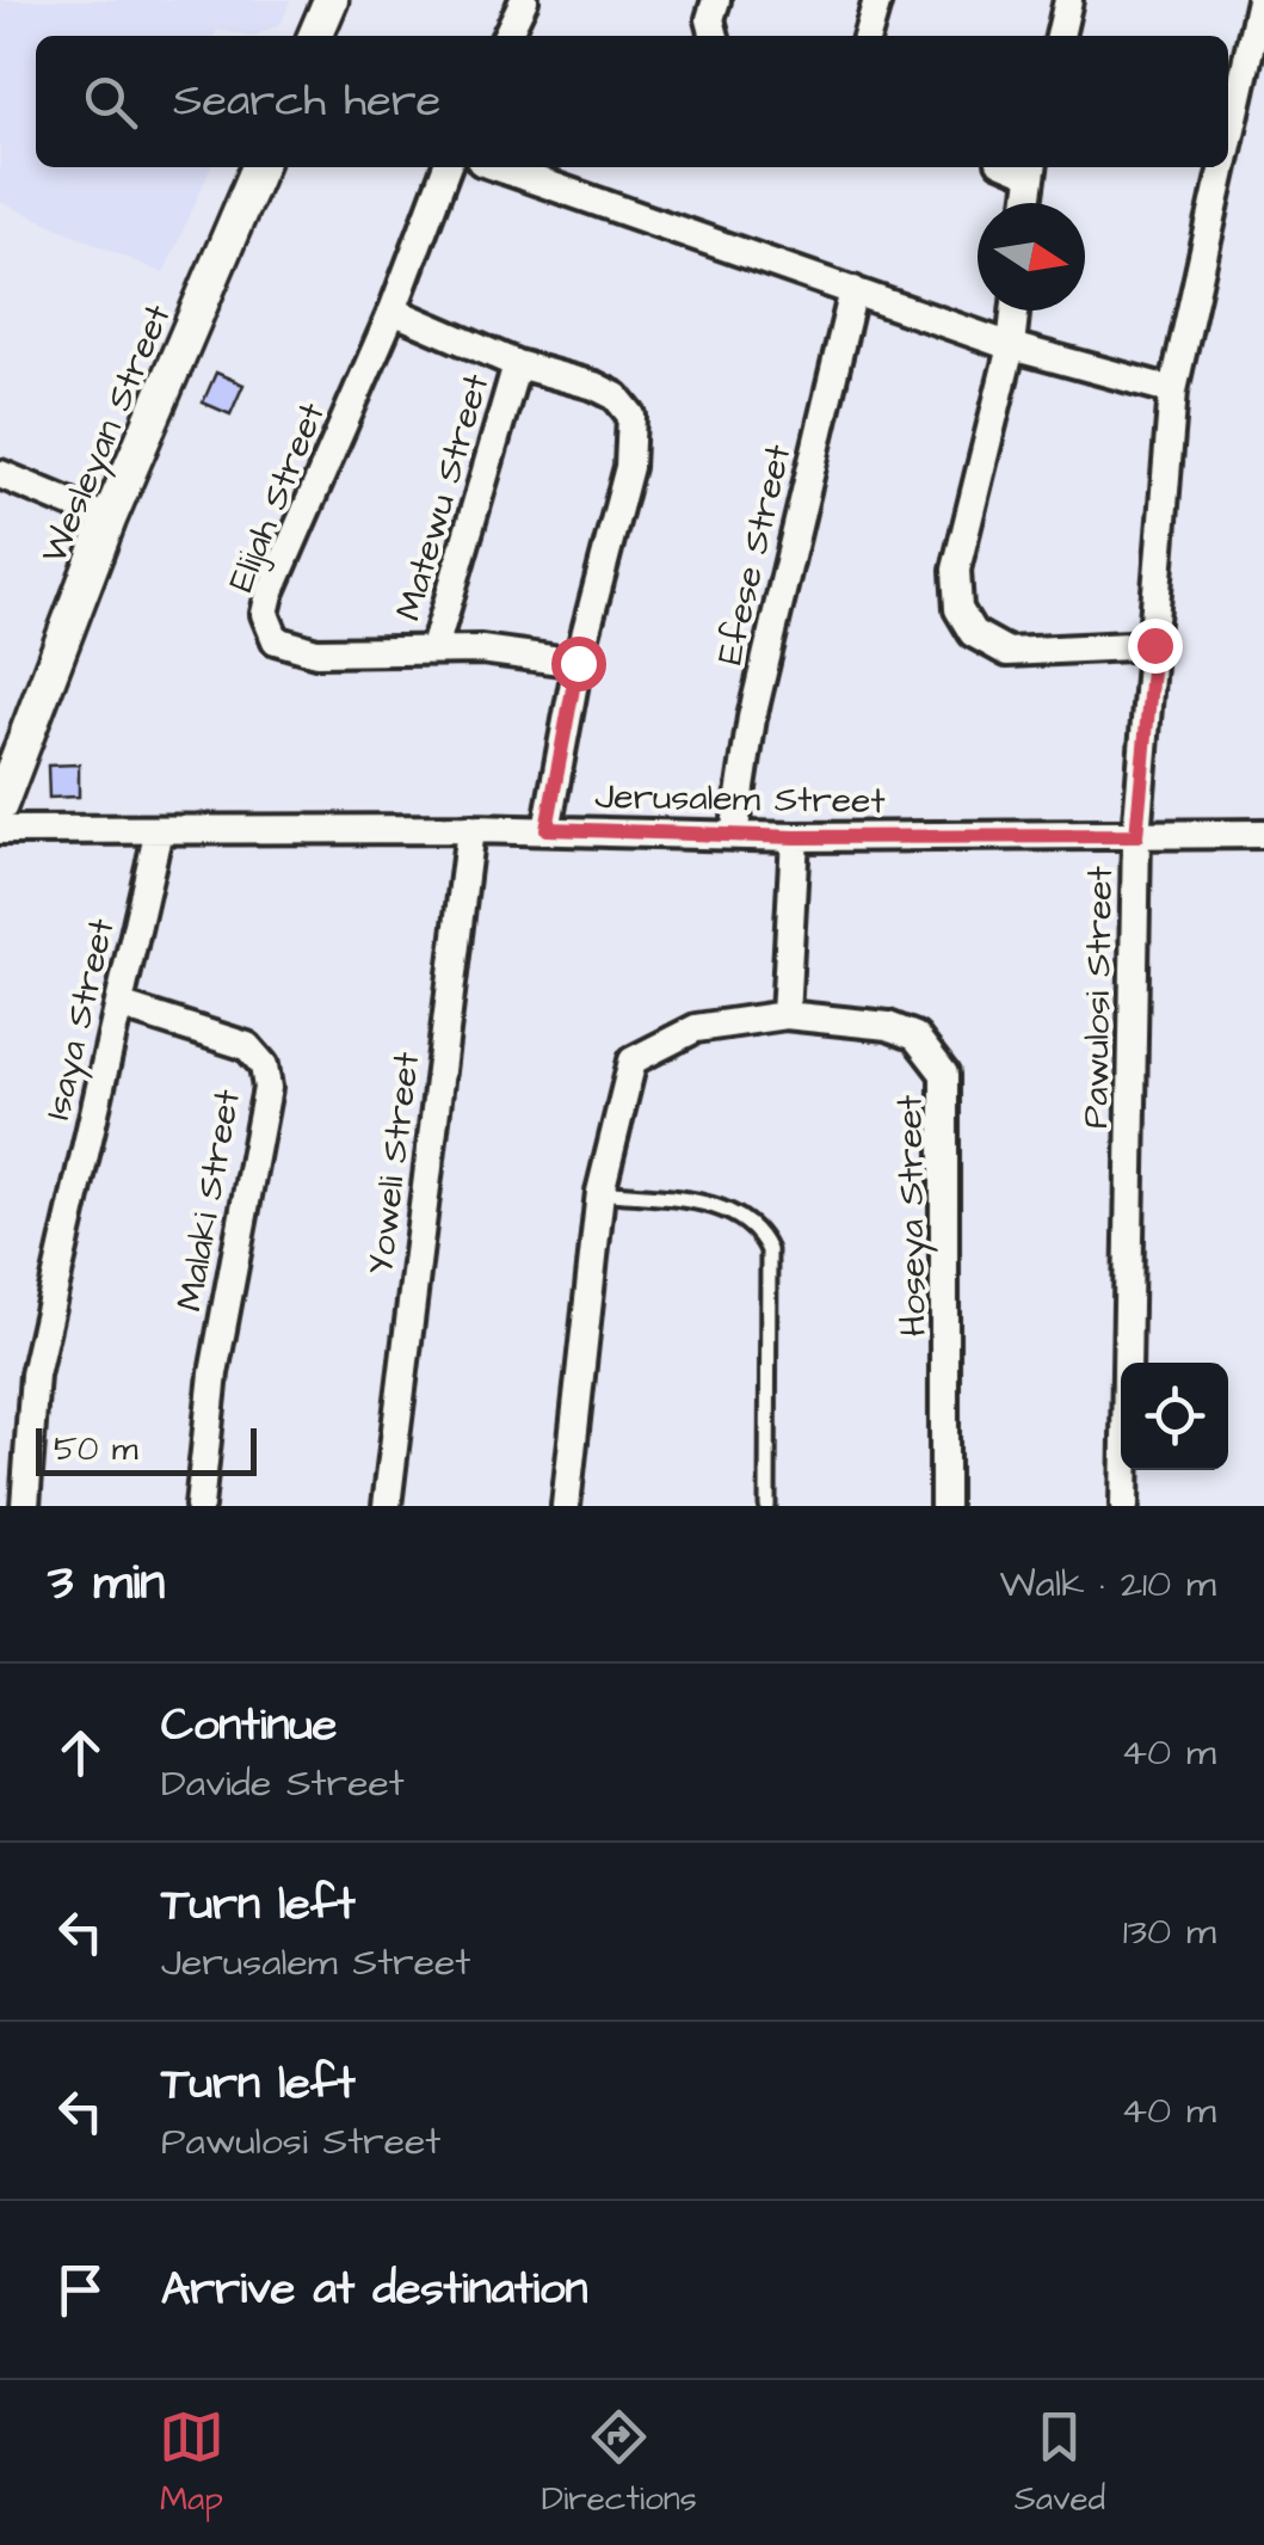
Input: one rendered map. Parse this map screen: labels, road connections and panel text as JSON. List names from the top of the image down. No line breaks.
{"streets":{"street":["Wesleyan Street","Elijah Street","Matewu Street","Efese Street","Jerusalem Street","Pawulosi Street","Isaya Street","Yoweli Street","Malaki Street","Hoseya Street"]},"crossings":[["Elijah Street","Matewu Street"],["Efese Street","Jerusalem Street"],["Jerusalem Street","Pawulosi Street"],["Jerusalem Street","Isaya Street"],["Jerusalem Street","Yoweli Street"],["Isaya Street","Malaki Street"]],"scale_bar":"50 m","north":"right","page":{"search":"Search here","scale":"50 m","heading":["3 min","Walk · 210 m"],"list":[["Continue","Davide Street","40 m"],["Turn left","Jerusalem Street","130 m"],["Turn left","Pawulosi Street","40 m"],"Arrive at destination"],"nav":["Map","Directions","Saved"]}}
